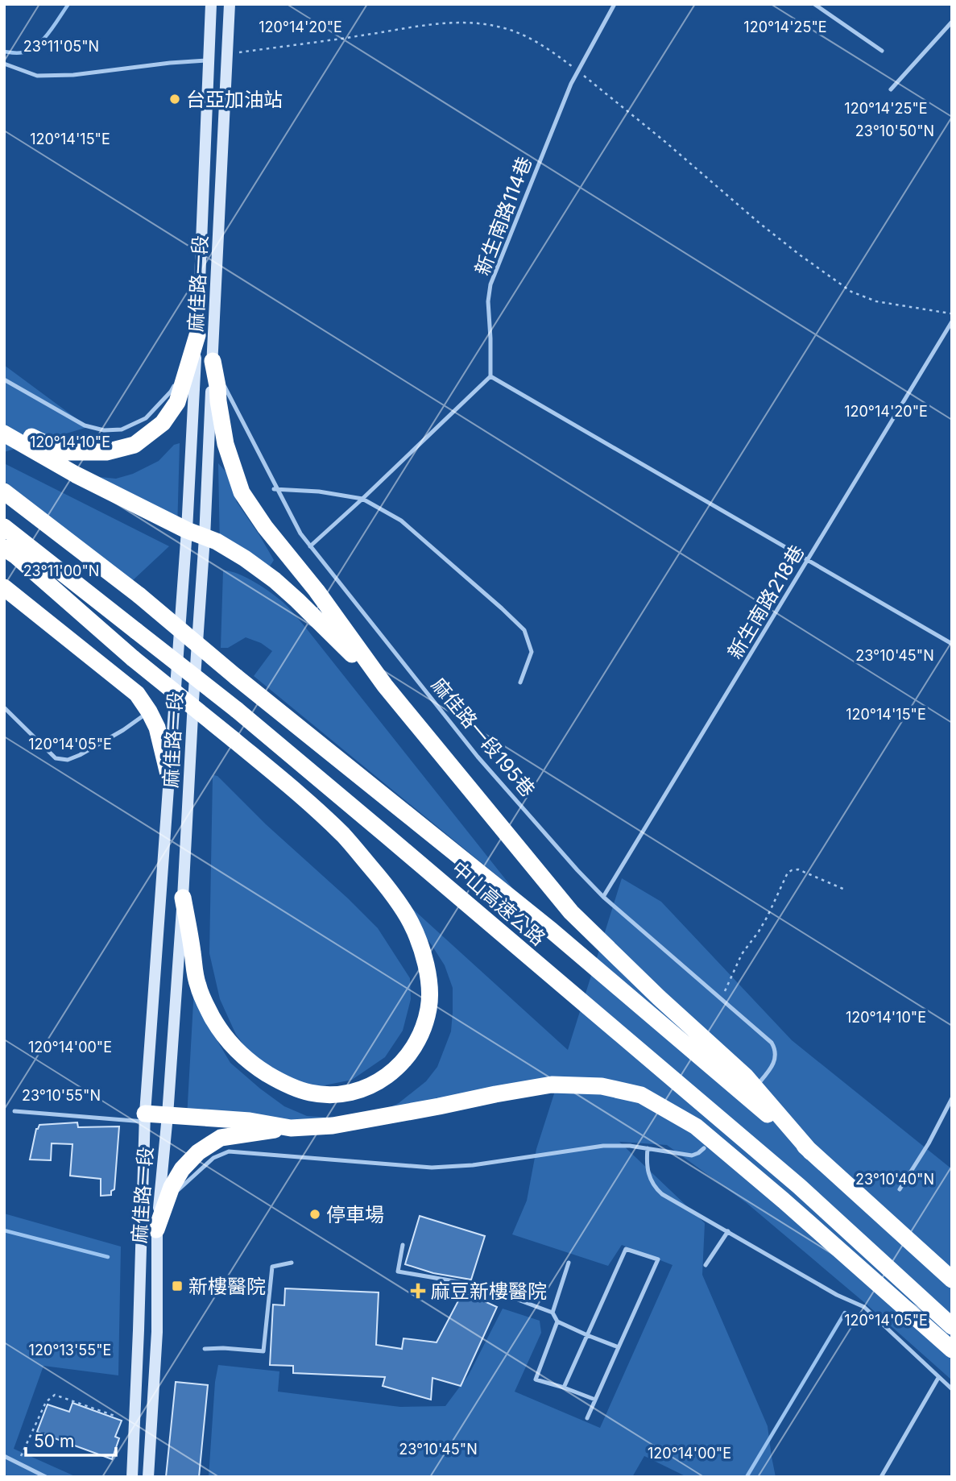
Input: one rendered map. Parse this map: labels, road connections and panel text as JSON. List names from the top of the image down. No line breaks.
{"streets":{"highway":["中山高速公路"],"main road":["麻佳路一段"],"lane":["新生南路114巷","新生南路218巷","麻佳路一段195巷"]},"crossings":[["麻佳路一段","麻佳路一段195巷"],["新生南路218巷","麻佳路一段195巷"]],"places":{"other":["台亞加油站","停車場"],"transit":["新樓醫院"],"health":["麻豆新樓醫院"]},"scale_bar":"50 m","coordinates":["120°14'20\"E","120°14'25\"E","23°11'05\"N","23°10'50\"N","120°14'15\"E","120°14'10\"E","23°11'00\"N","23°10'45\"N","120°14'05\"E","120°14'00\"E","23°10'55\"N","23°10'40\"N","120°13'55\"E"]}
